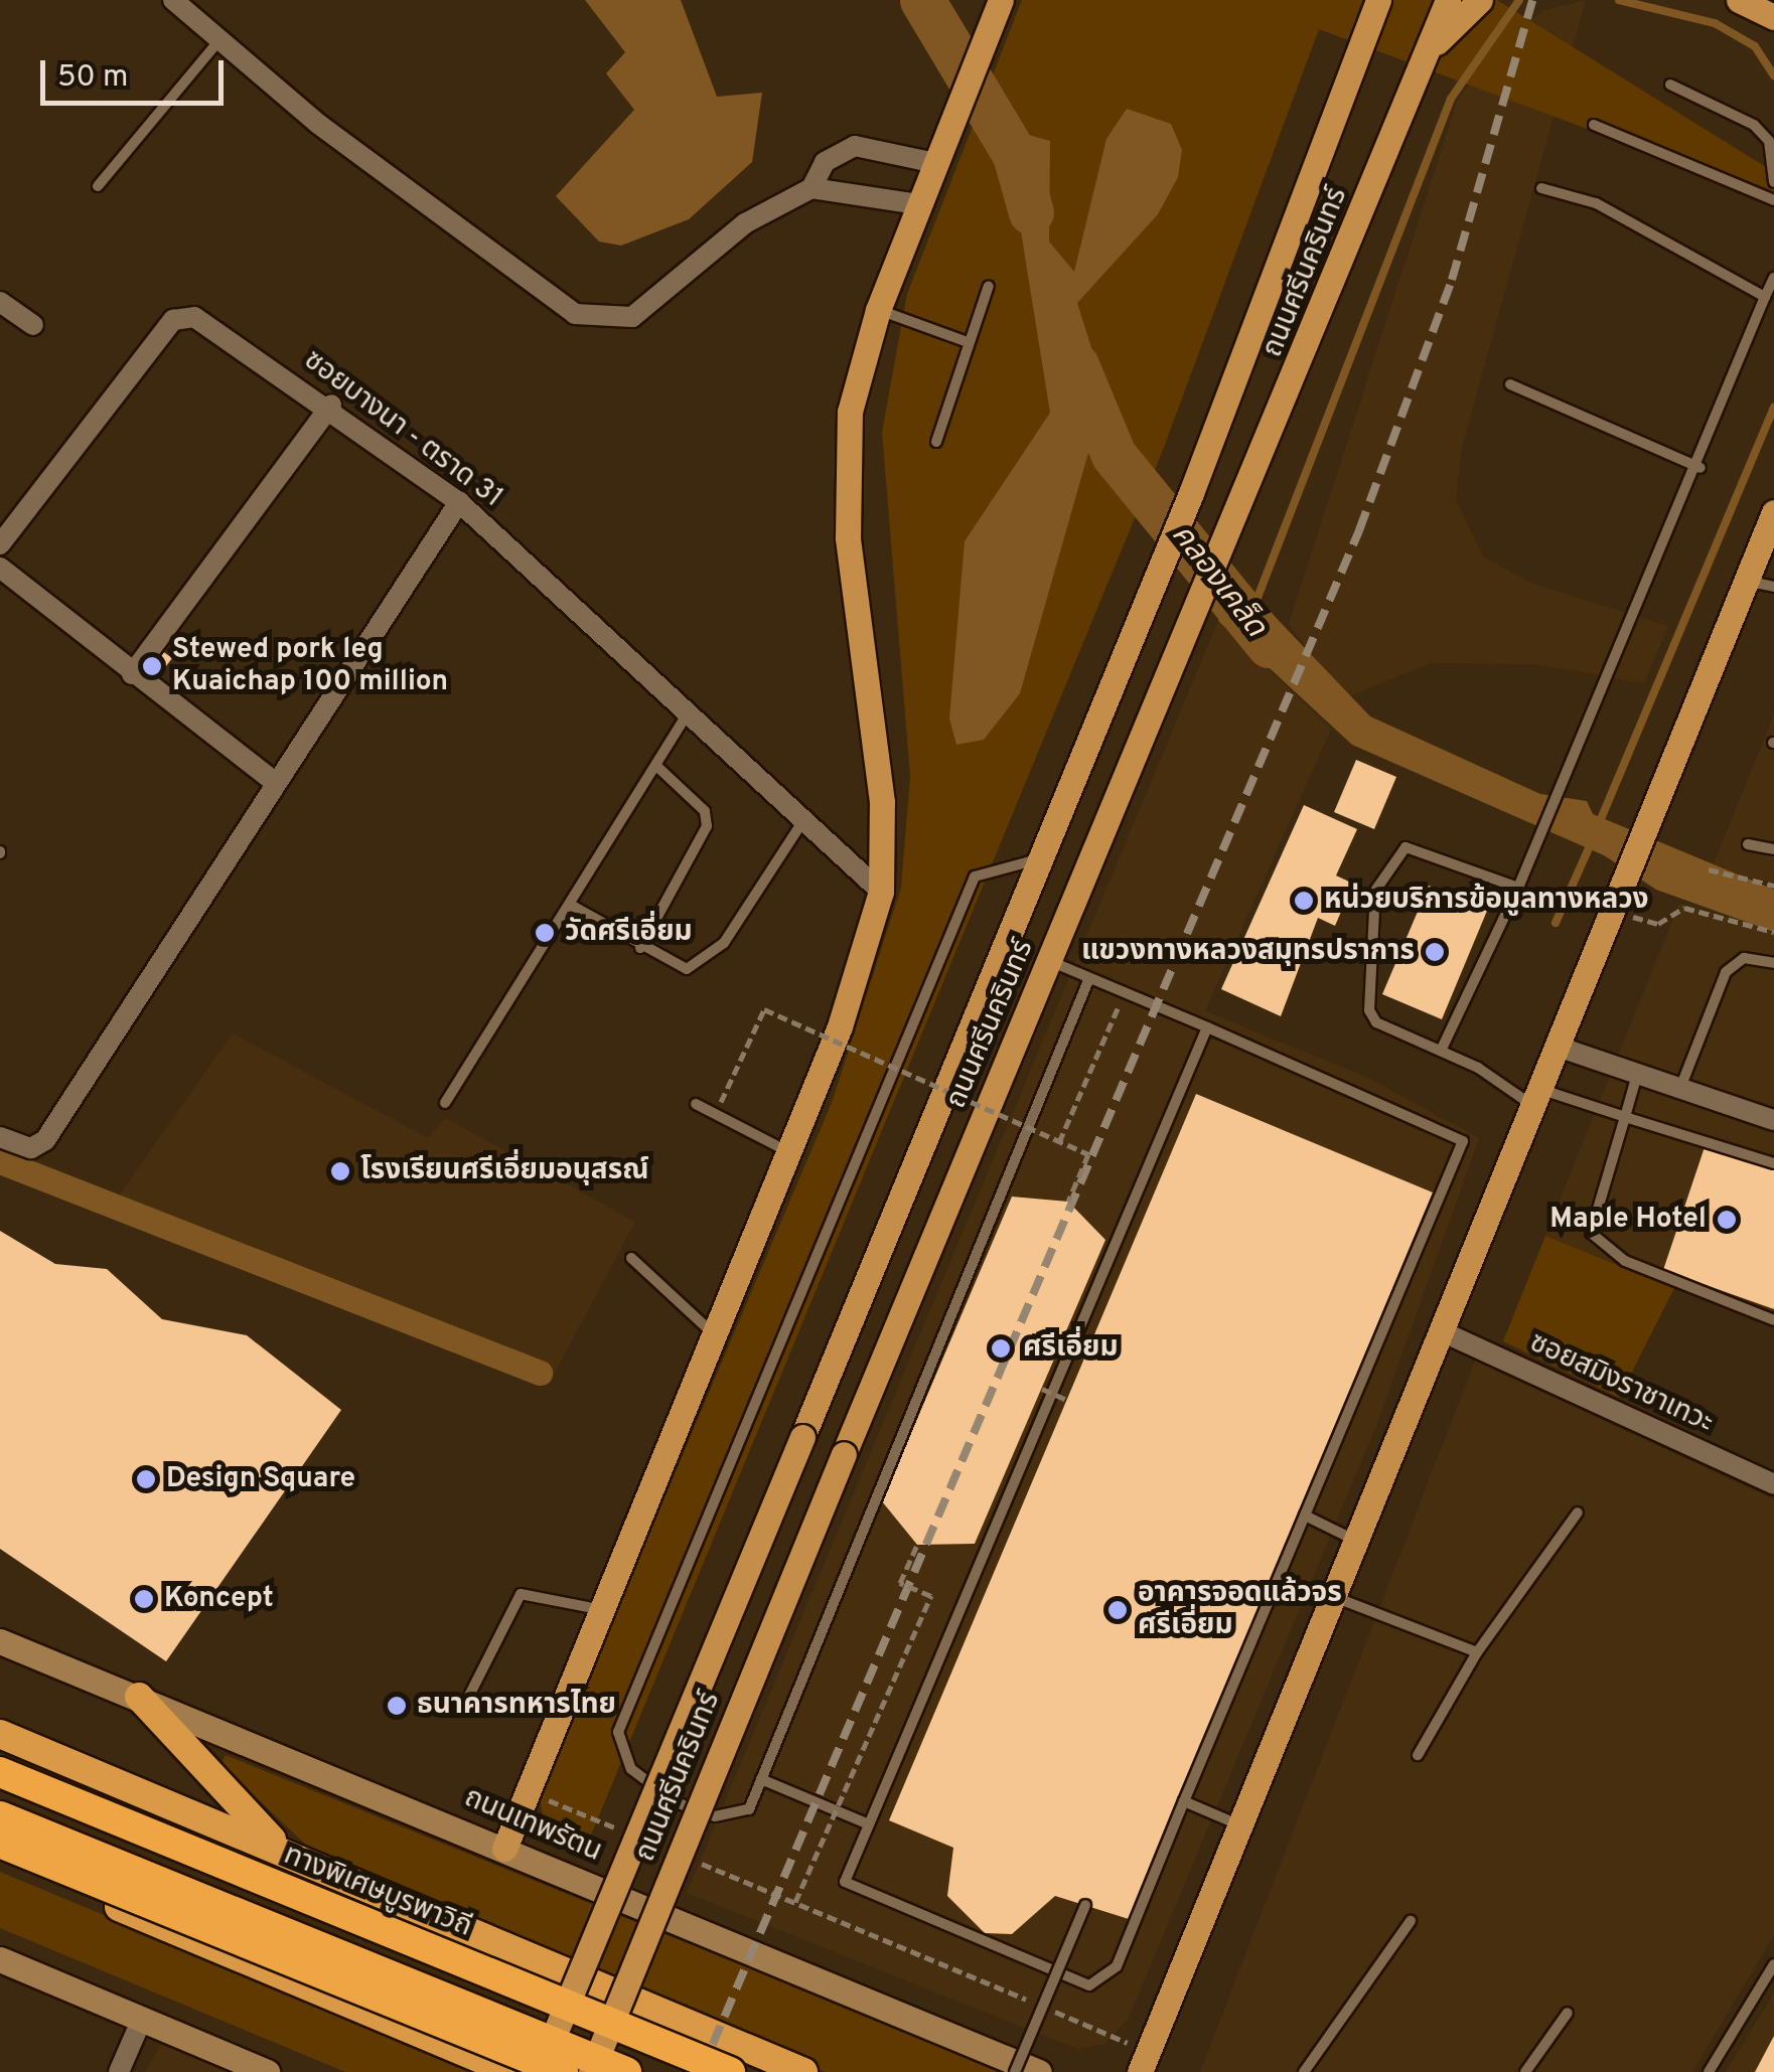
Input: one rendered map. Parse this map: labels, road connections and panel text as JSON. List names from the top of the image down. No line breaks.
{"streets":{"highway":["ทางพิเศษบูรพาวิถี"],"main road":["ถนนศรีนครินทร์","ถนนเทพรัตน"],"street":["ซอยบางนา - ตราด 31","ซอยสมิงราชาเทวะ"]},"water":["คลองเคล็ด"],"places":["Stewed pork leg Kuaichap 100 million","หน่วยบริการข้อมูลทางหลวง","วัดศรีเอี่ยม","แขวงทางหลวงสมุทรปราการ","โรงเรียนศรีเอี่ยมอนุสรณ์","Maple Hotel","ศรีเอี่ยม","Design Square","Koncept","อาคารจอดแล้วจร ศรีเอี่ยม","ธนาคารทหารไทย"],"scale_bar":"50 m"}
